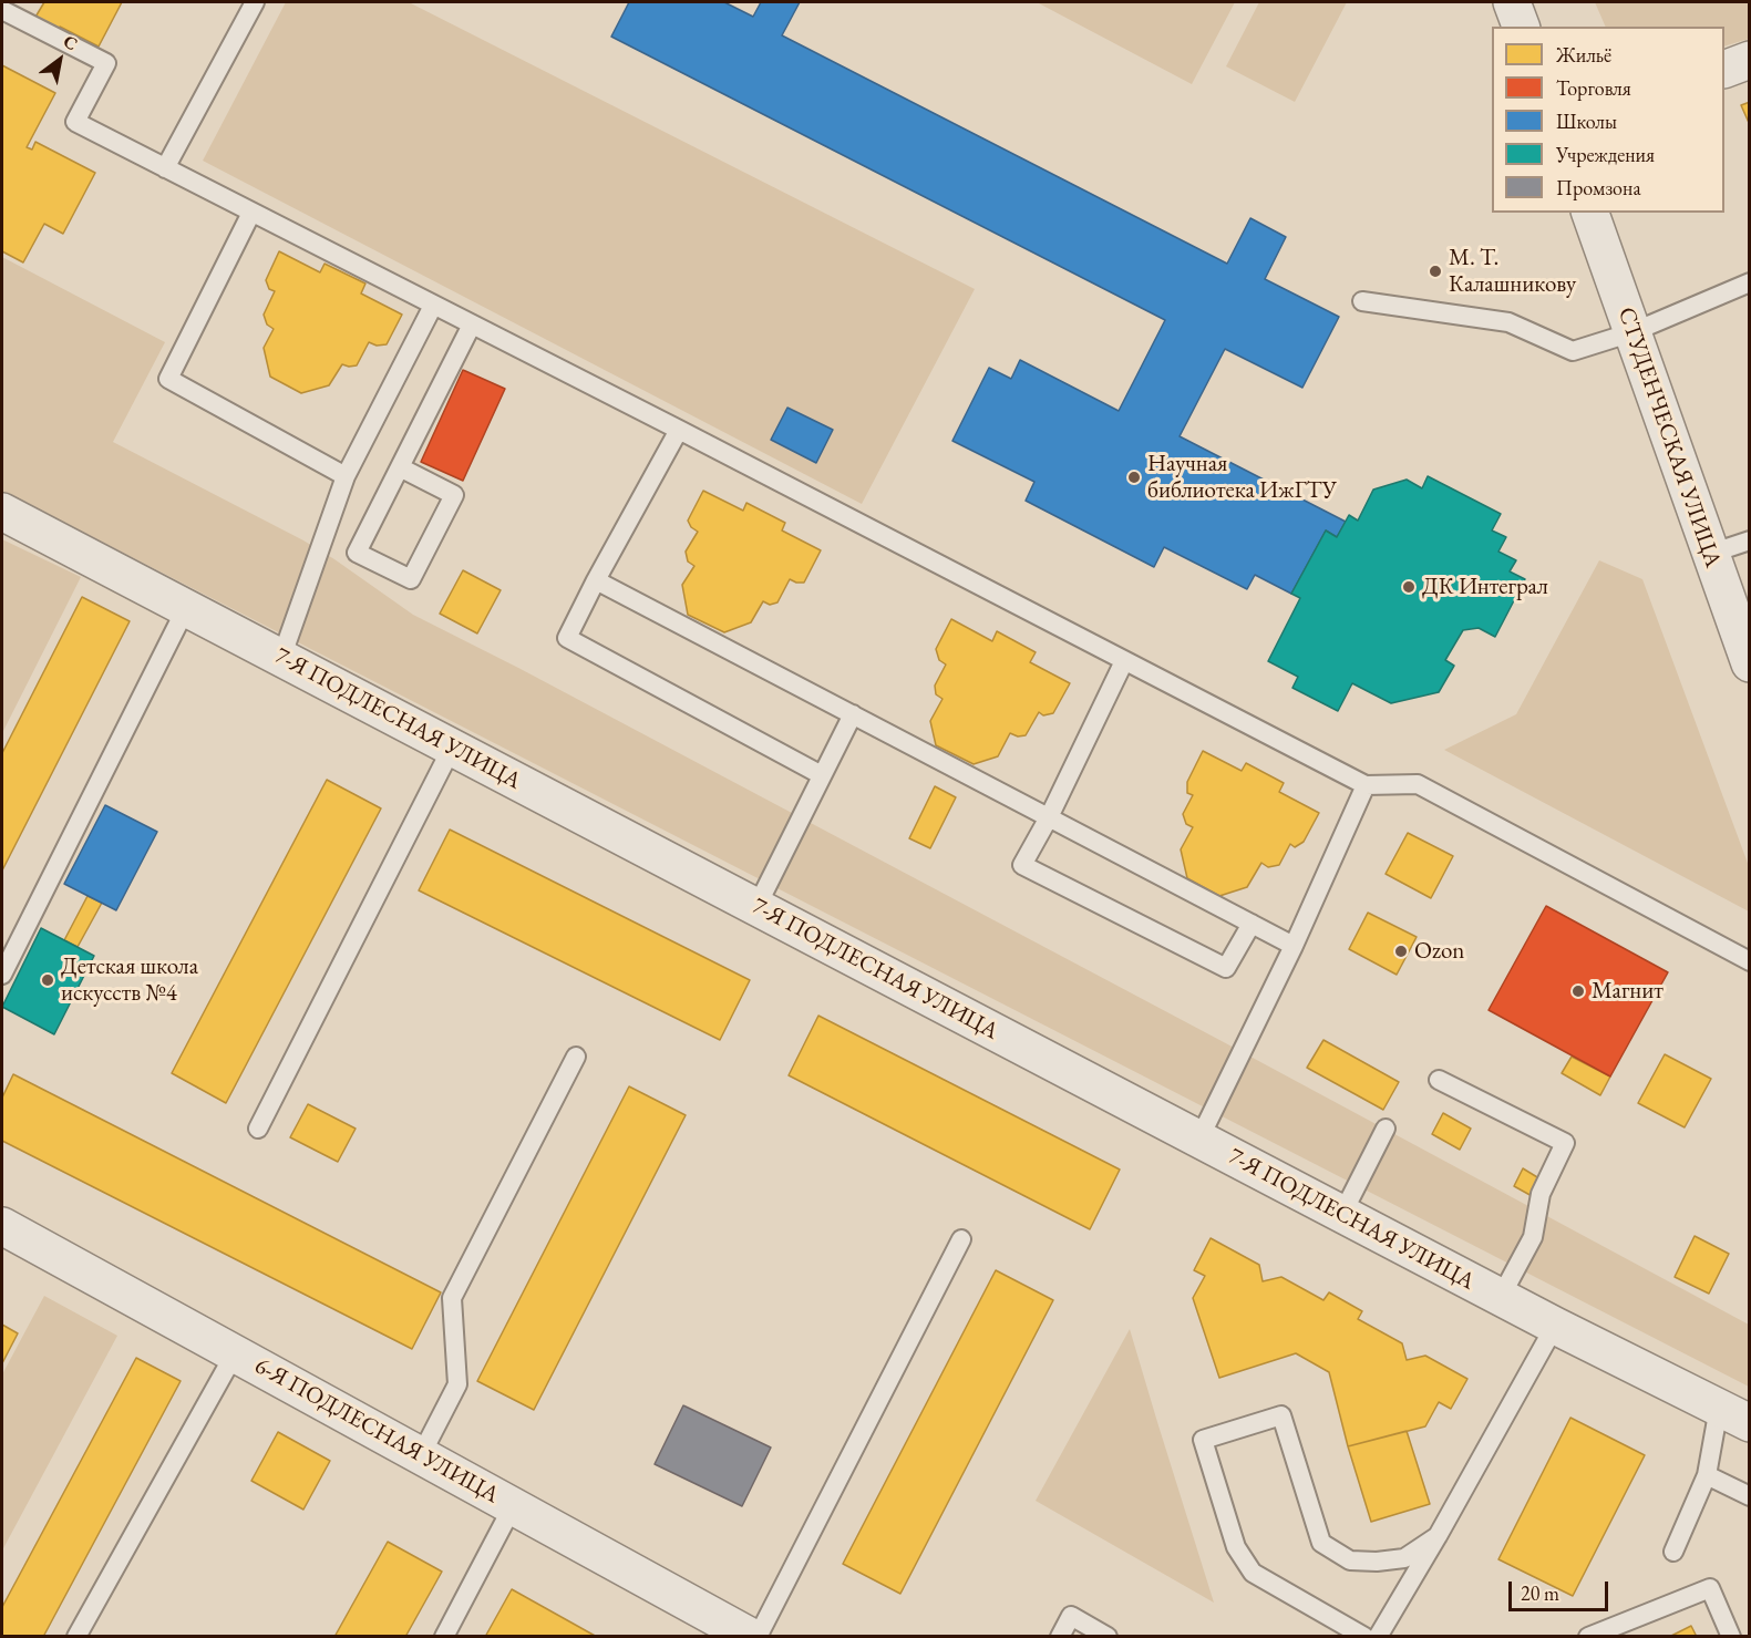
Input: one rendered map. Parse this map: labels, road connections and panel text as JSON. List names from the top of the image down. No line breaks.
{"streets":{"street":["СТУДЕНЧЕСКАЯ УЛИЦА","7-Я ПОДЛЕСНАЯ УЛИЦА","6-Я ПОДЛЕСНАЯ УЛИЦА"]},"places":["М. Т. Калашникову","Научная библиотека ИжГТУ","ДК Интеграл","Ozon","Детская школа искусств №4","Магнит"],"legend":["Жильё","Торговля","Школы","Учреждения","Промзона"],"scale_bar":"20 m","north":"top right"}
